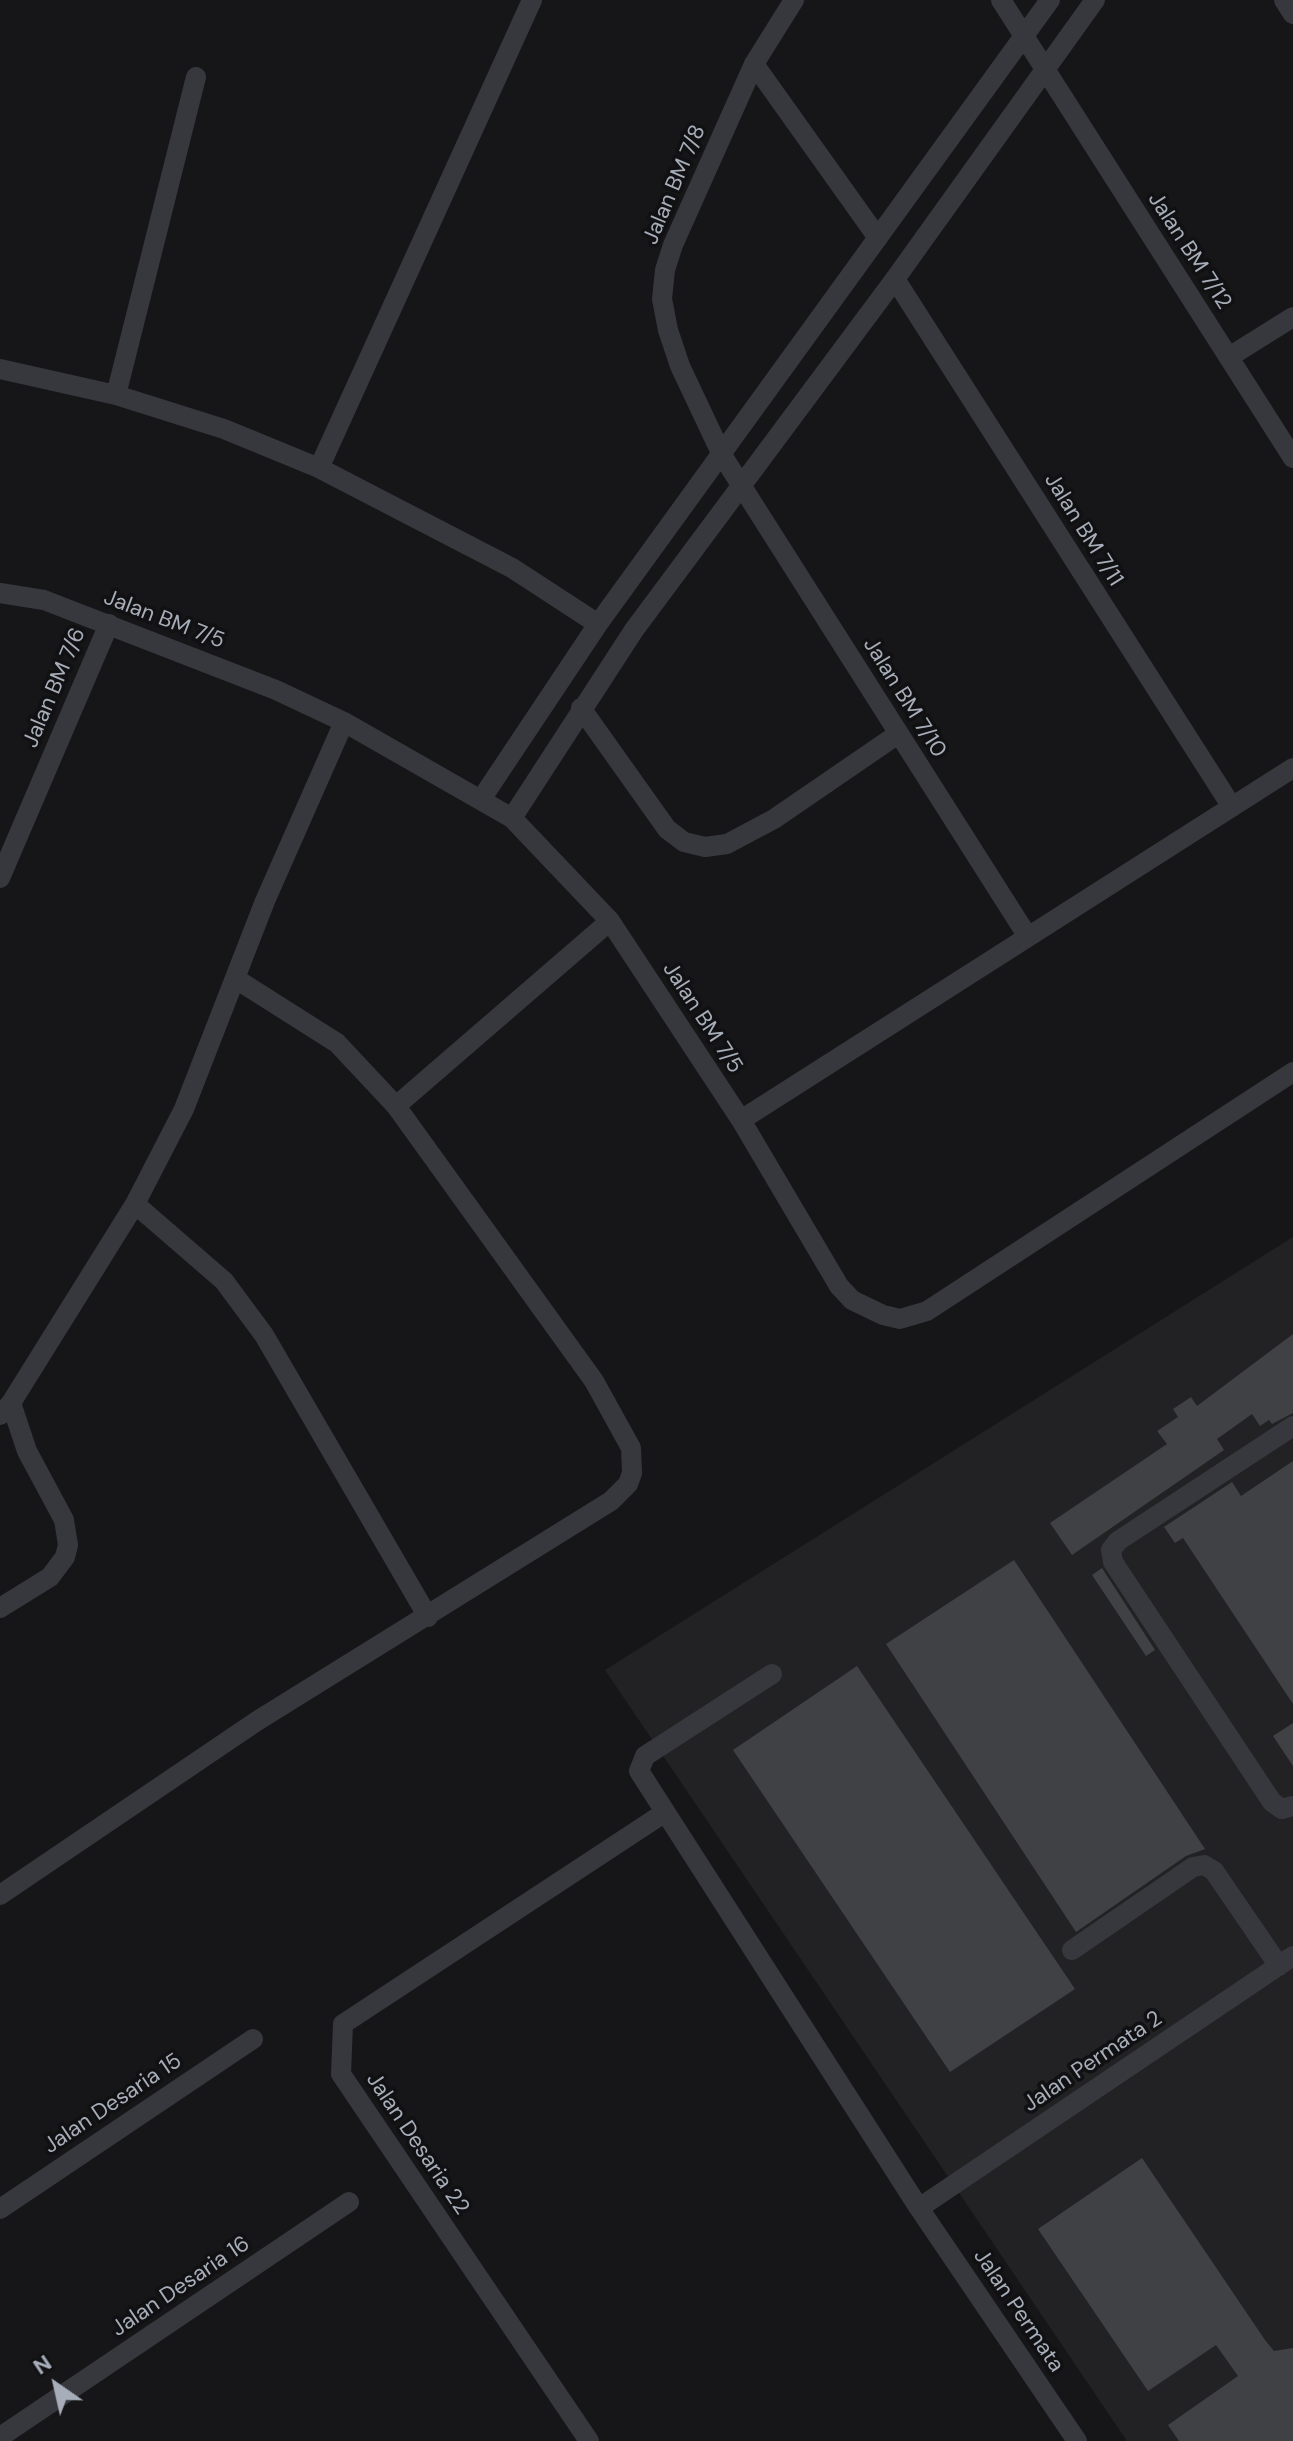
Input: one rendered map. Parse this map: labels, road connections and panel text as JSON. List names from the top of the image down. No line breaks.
{"streets":{"street":["Jalan BM 7/8","Jalan BM 7/12","Jalan BM 7/11","Jalan BM 7/5","Jalan BM 7/6","Jalan BM 7/10","Jalan Permata 2","Jalan Desaria 15","Jalan Desaria 22","Jalan Desaria 16","Jalan Permata"]},"crossings":[["Jalan BM 7/8","Jalan BM 7/10"],["Jalan BM 7/5","Jalan BM 7/6"],["Jalan Permata 2","Jalan Permata"],["Jalan Desaria 22","Jalan Permata"]],"north":"top left"}
